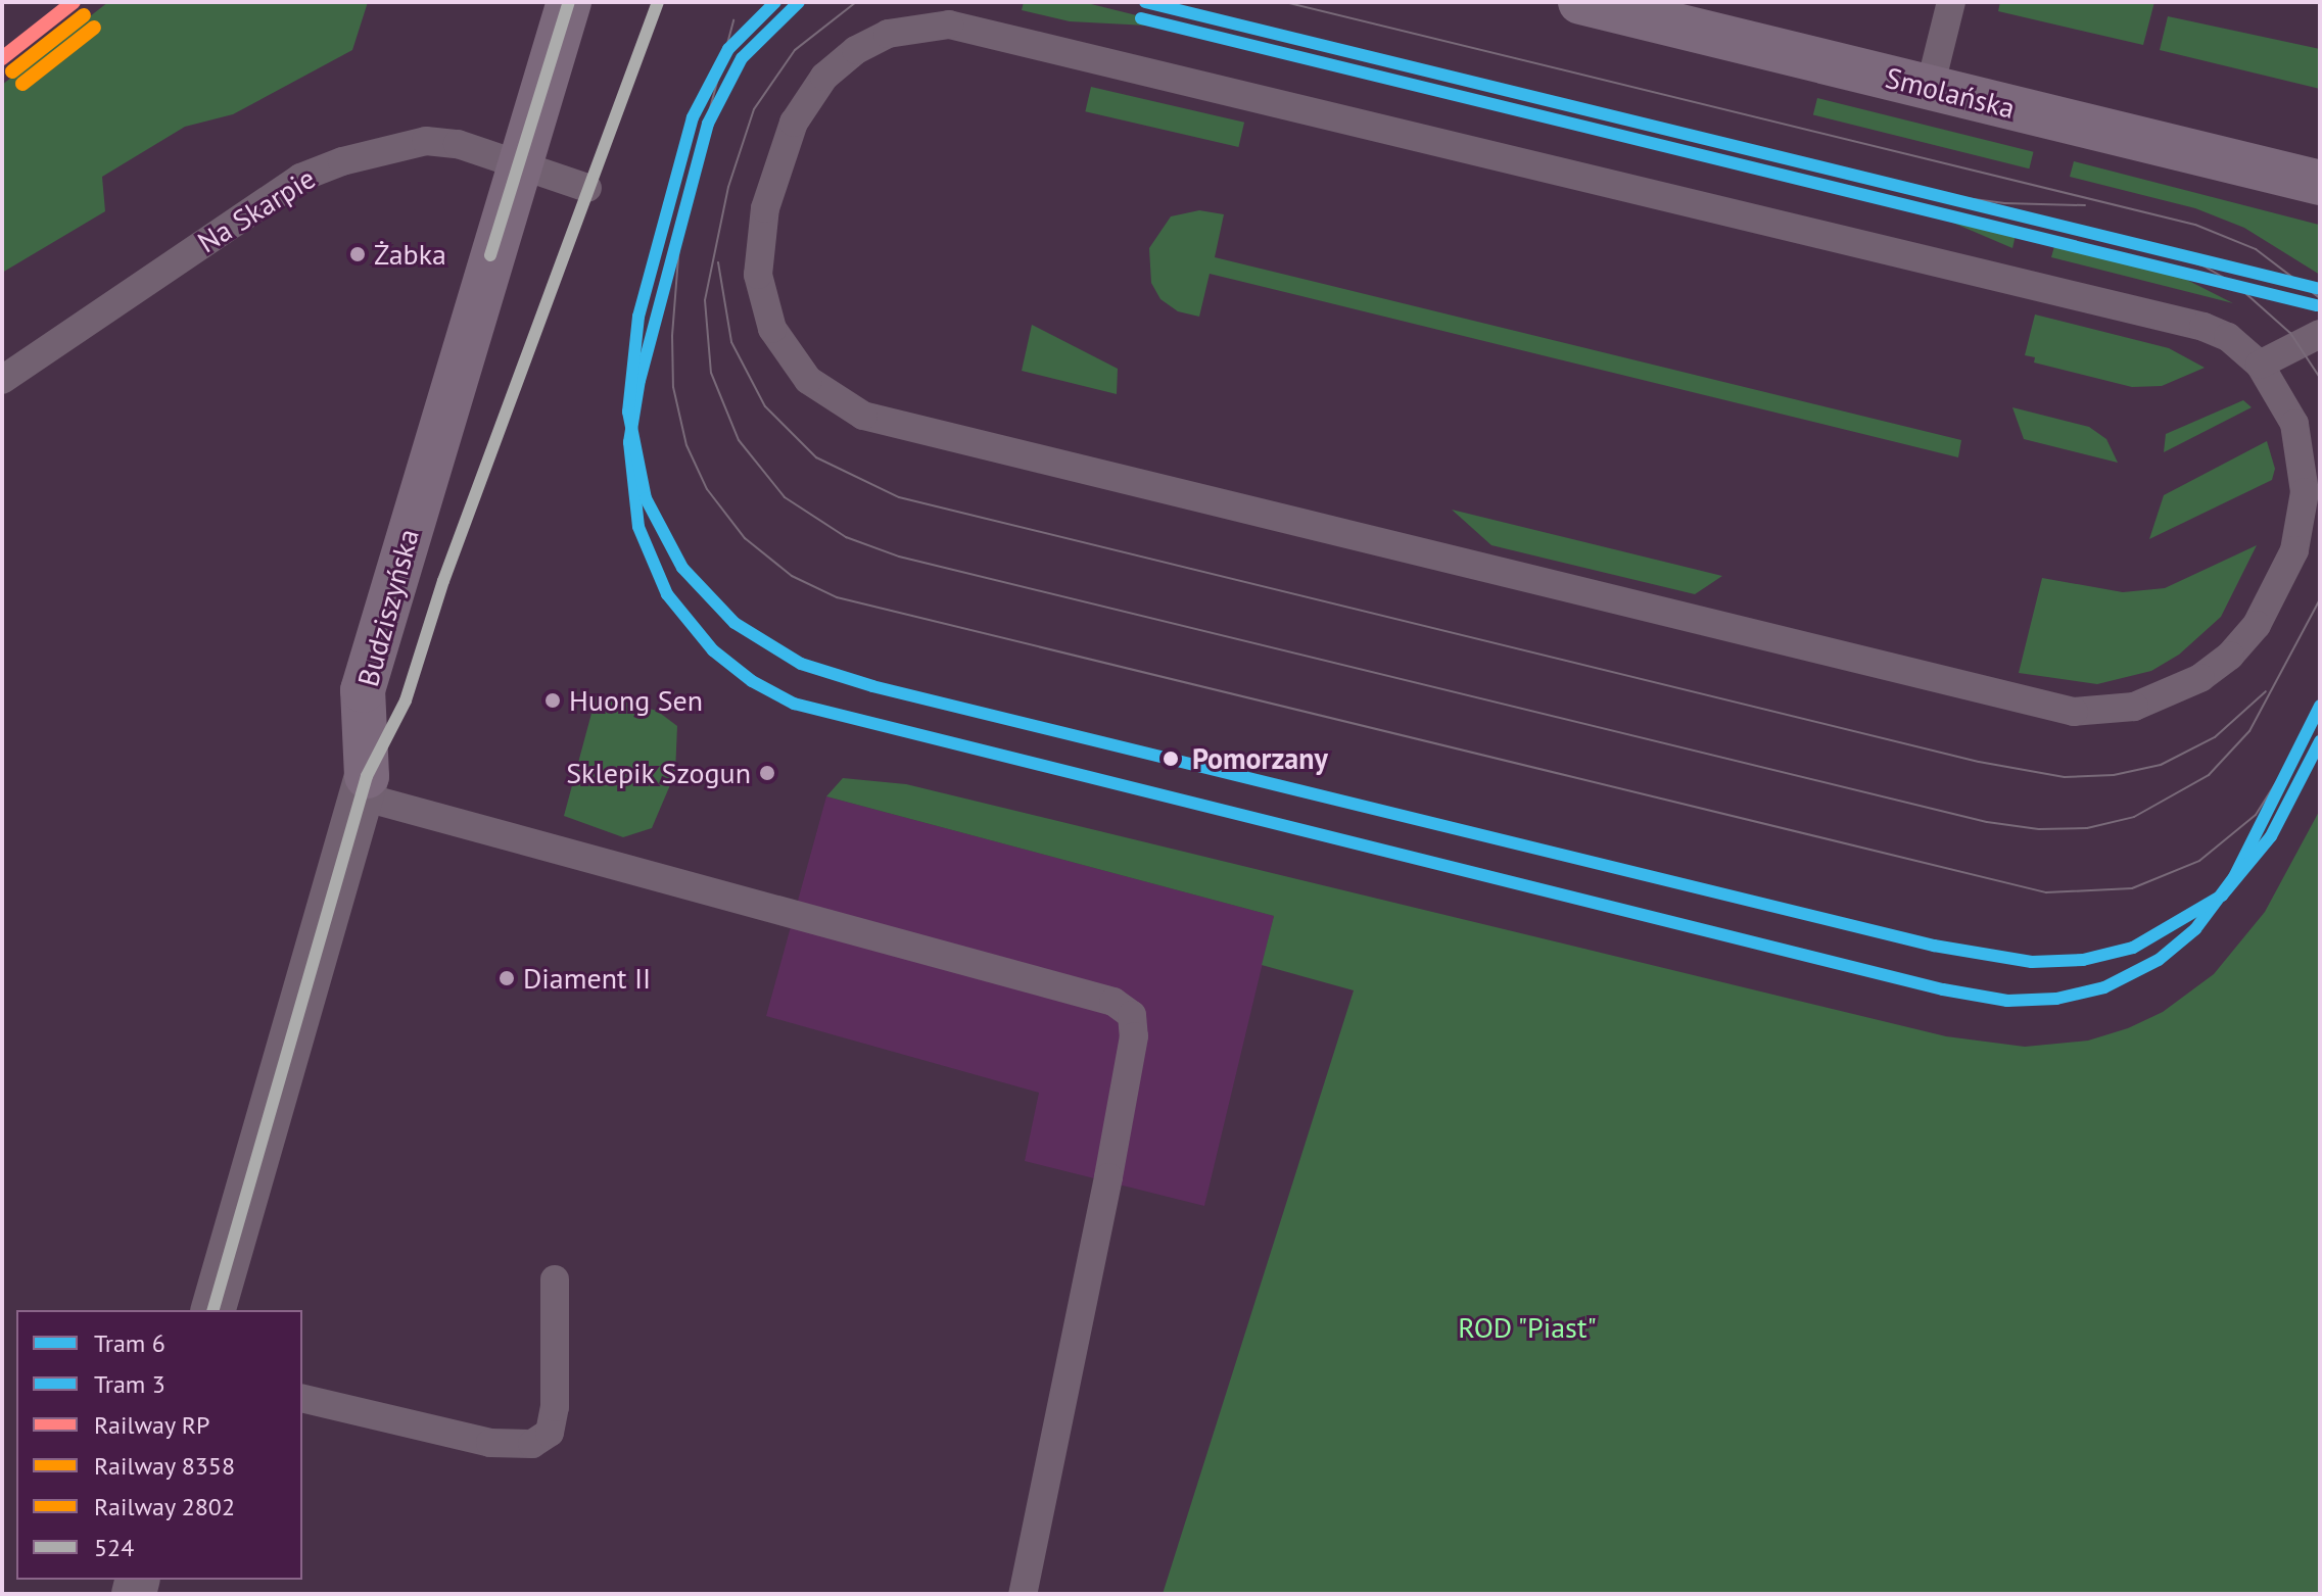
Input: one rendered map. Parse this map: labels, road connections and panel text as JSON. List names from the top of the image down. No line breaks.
{"streets":{"street":["Smolańska","Budziszyńska"],"lane":["Na Skarpie"]},"crossings":[["Na Skarpie","Budziszyńska"]],"parks":["ROD \"Piast\""],"places":["Żabka","Huong Sen","Pomorzany","Sklepik Szogun","Diament II"],"lines":["tram line 6","tram line 3","rail line RP","transit line 524","rail line 8358","rail line 2802"],"legend":["Tram 6","Tram 3","Railway RP","Railway 8358","Railway 2802","524"]}
